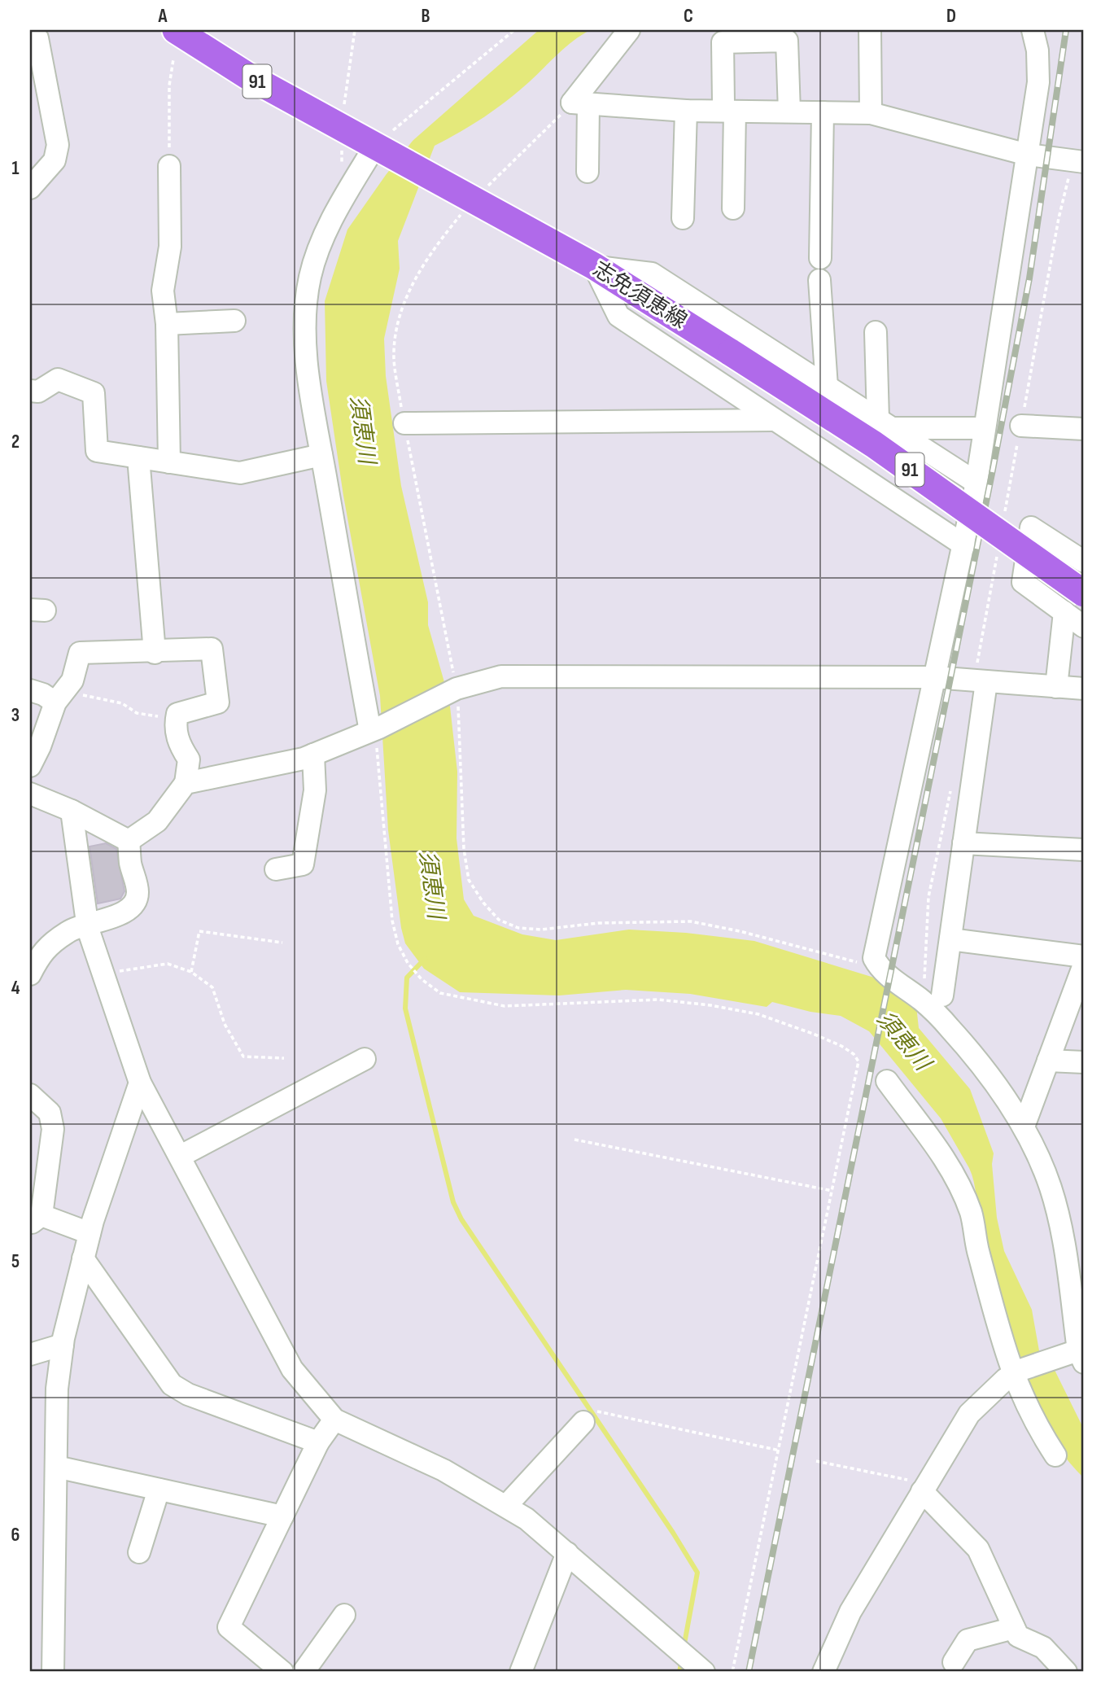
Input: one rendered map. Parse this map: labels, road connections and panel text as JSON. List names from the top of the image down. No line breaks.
{"streets":{"main road":["91","志免須恵線"]},"water":["須恵川"],"grid":{"columns":["A","B","C","D"],"rows":["1","2","3","4","5","6"]}}
